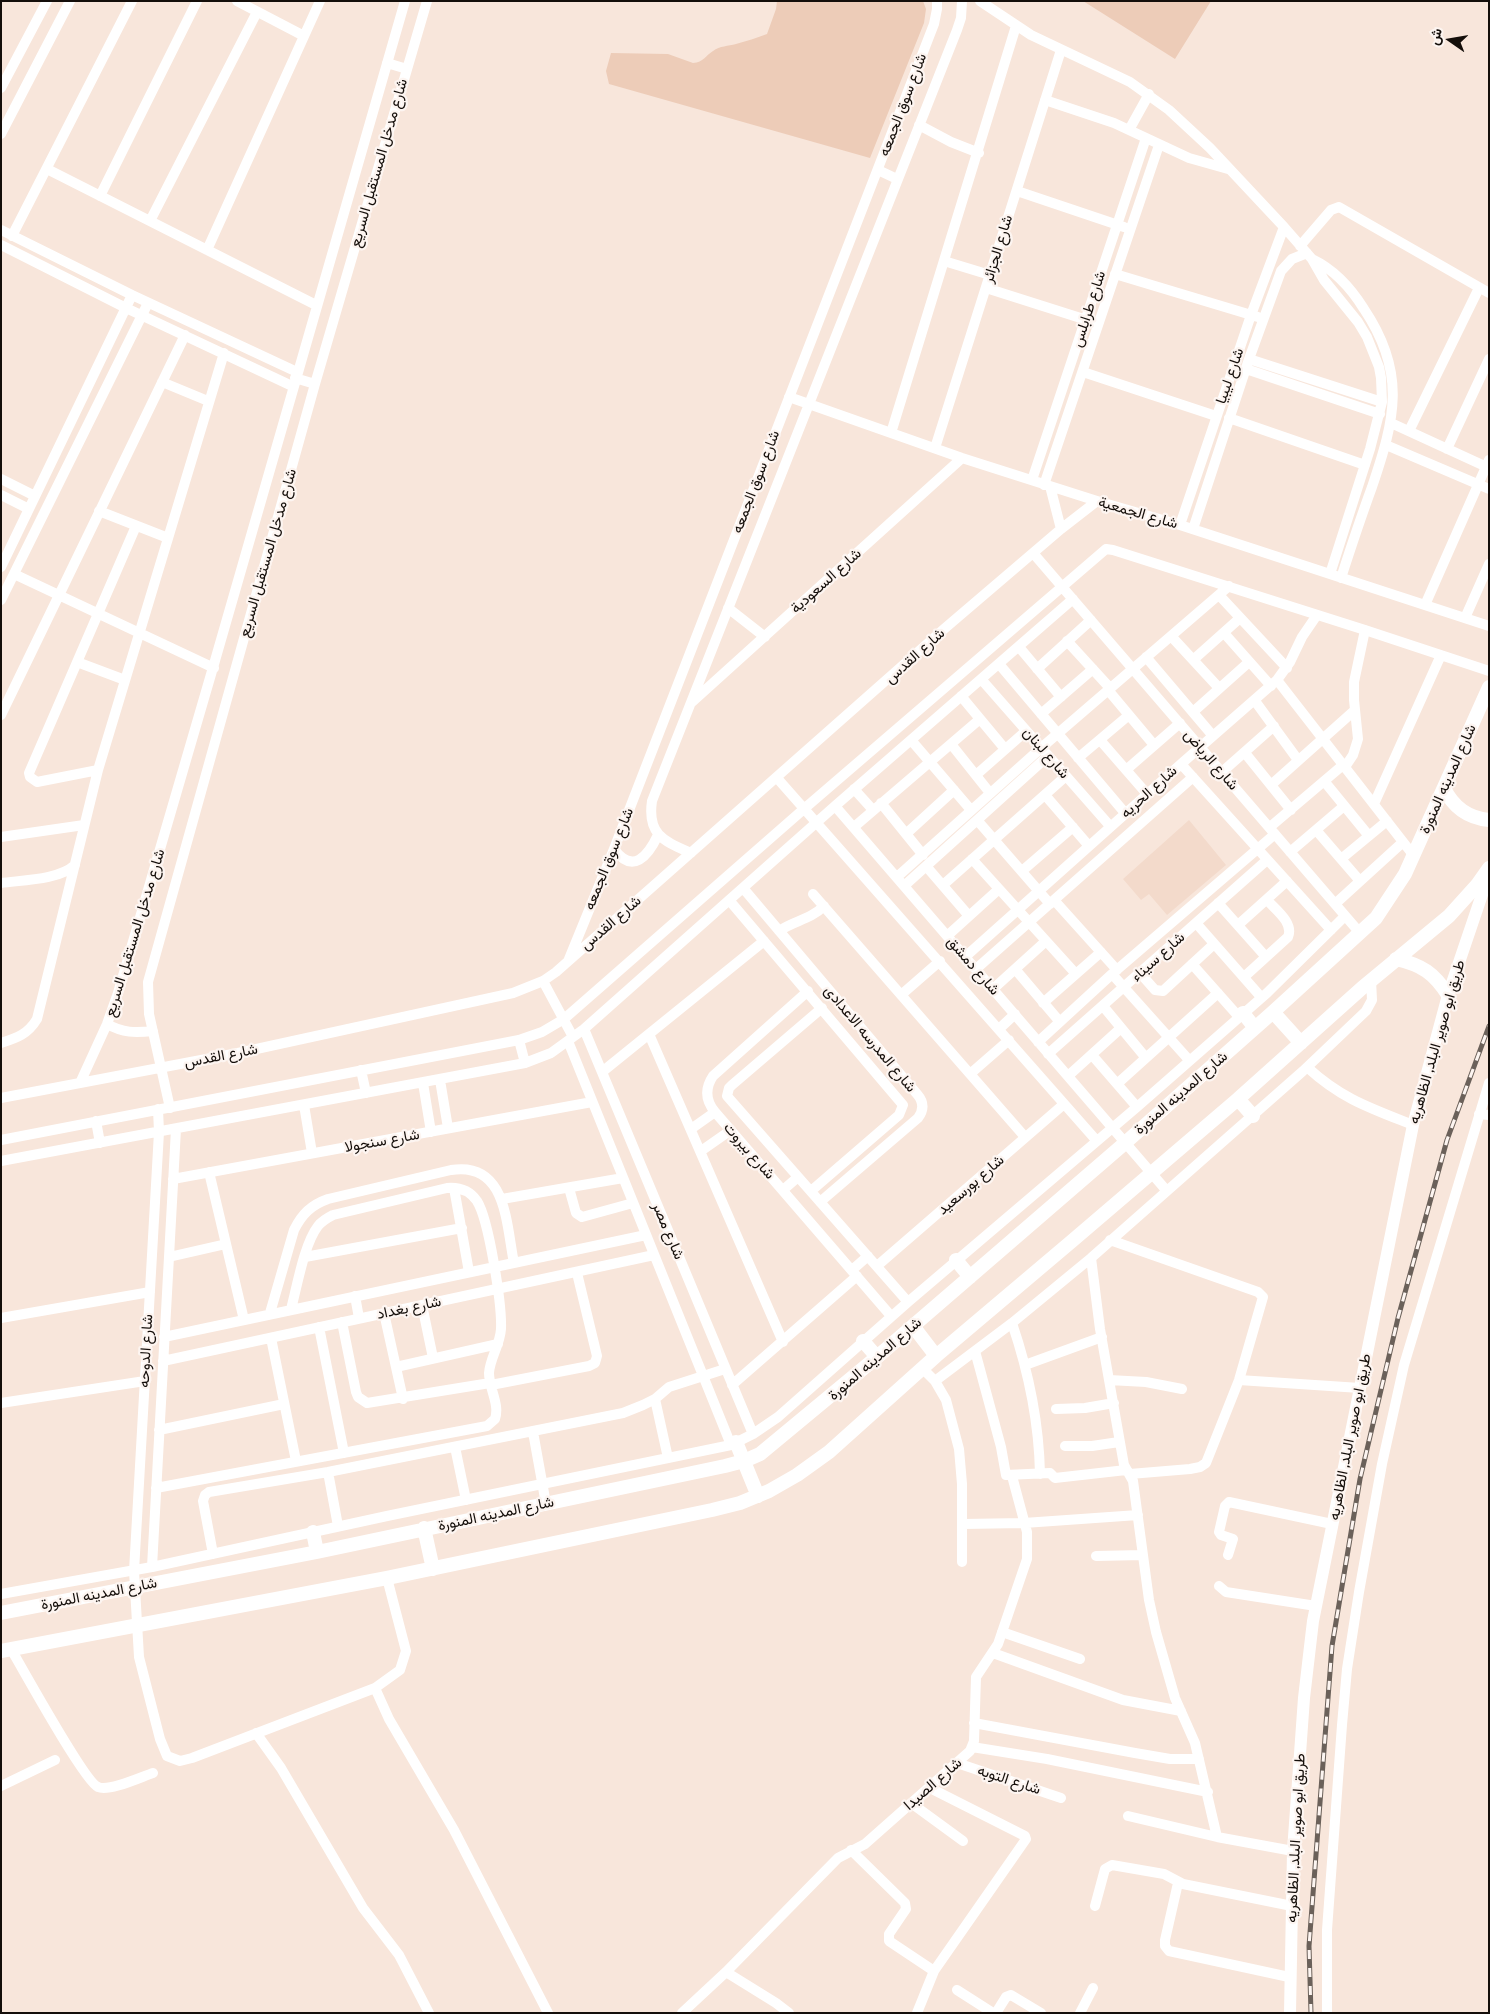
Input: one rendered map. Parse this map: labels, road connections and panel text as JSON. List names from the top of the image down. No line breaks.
{"streets":{"main road":["شارع المدينه المنورة"],"street":["شارع سوق الجمعه","شارع مدخل المستقبل السريع","شارع الجزائر","شارع طرابلس","شارع ليبيا","شارع الجمعية","شارع السعودية","شارع القدس","شارع لبنان","شارع الرياض","شارع الحريه","شارع سيناء","شارع دمشق","شارع المدرسه الاعدادى","طريق ابو صوير البلد, الظاهريه","شارع سنجولا","شارع بيروت","شارع بورسعيد","شارع مصر","شارع بغداد","شارع الدوحه","شارع التوبه","شارع الصيدا"]},"crossings":[["شارع سوق الجمعه","شارع الجمعية"],["شارع سوق الجمعه","شارع السعودية"],["شارع سوق الجمعه","شارع القدس"],["شارع مدخل المستقبل السريع","شارع القدس"],["شارع الجزائر","شارع الجمعية"],["شارع طرابلس","شارع الجمعية"],["شارع ليبيا","شارع الجمعية"],["شارع الجمعية","شارع السعودية"],["شارع الجمعية","شارع القدس"],["شارع القدس","شارع الرياض"],["شارع القدس","شارع دمشق"],["شارع القدس","شارع مصر"],["شارع لبنان","شارع الحريه"],["شارع الرياض","شارع المدينه المنورة"],["شارع الرياض","شارع الحريه"],["شارع الرياض","شارع سيناء"],["شارع المدينه المنورة","شارع دمشق"],["شارع المدينه المنورة","شارع الدوحه"],["شارع الحريه","شارع دمشق"],["شارع سيناء","شارع دمشق"],["شارع دمشق","شارع بورسعيد"],["شارع المدرسه الاعدادى","شارع بيروت"],["شارع سنجولا","شارع مصر"],["شارع سنجولا","شارع الدوحه"],["شارع بيروت","شارع بورسعيد"],["شارع مصر","شارع بغداد"],["شارع بغداد","شارع الدوحه"],["شارع التوبه","شارع الصيدا"]],"north":"left"}
